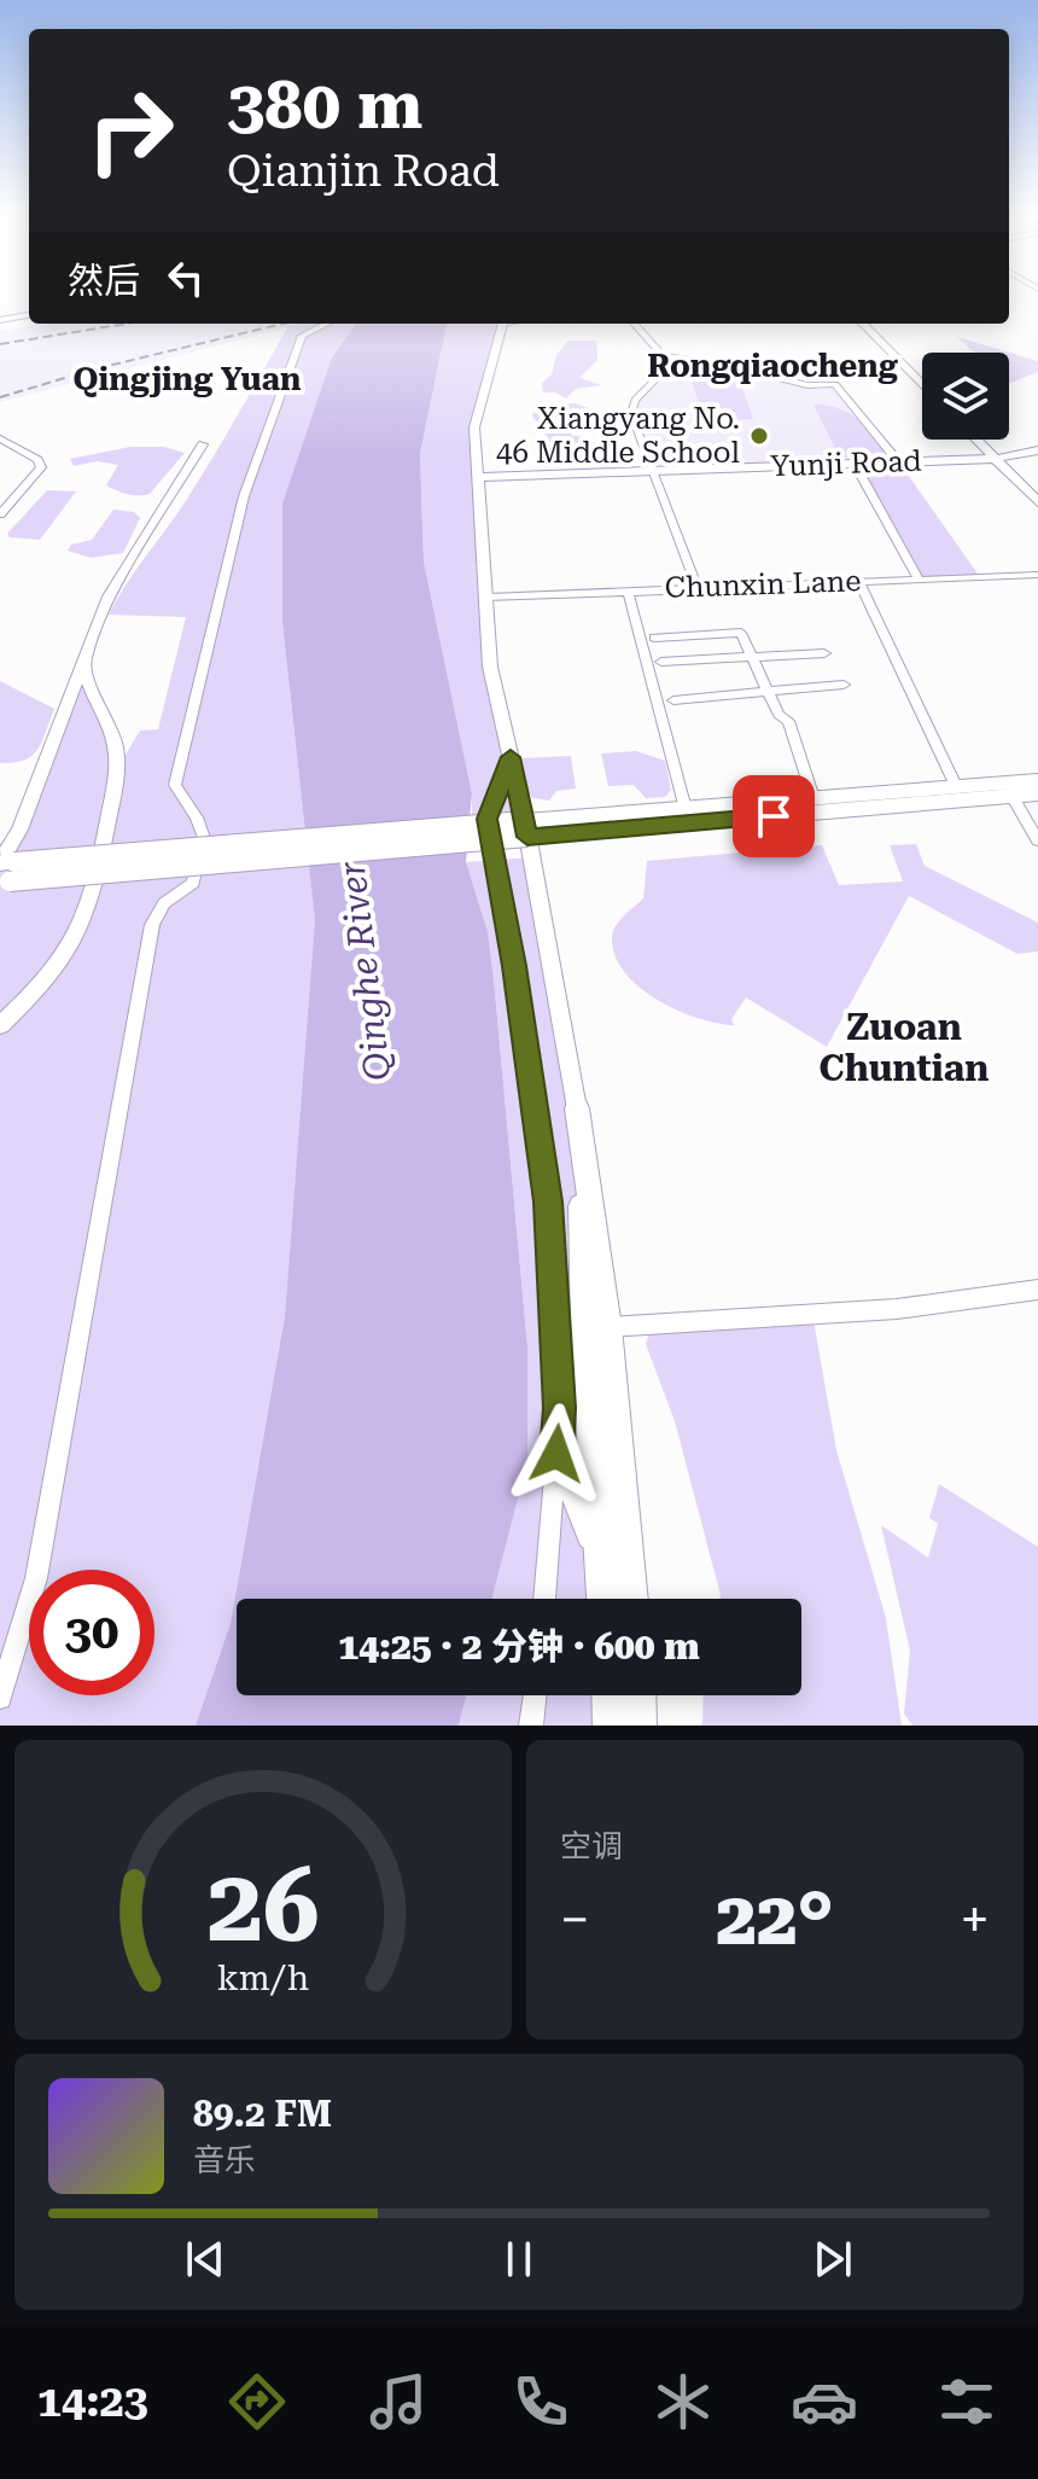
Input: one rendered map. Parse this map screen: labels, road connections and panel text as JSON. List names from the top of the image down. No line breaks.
{"streets":{"street":["Yunji Road","Chunxin Lane"]},"districts":["Rongqiaocheng","Qingjing Yuan","Zuoan Chuntian"],"water":["Qinghe River"],"places":["Xiangyang No. 46 Middle School"],"page":{"turn":["380 m","Qianjin Road"],"then":"然后","limit":"30","trip":"14:25 · 2 分钟 · 600 m","tile":"空调","heat":["−","22°","+"],"song":["89.2 FM","音乐"],"tabs":"14:23","gauge":["26","km/h"]}}
